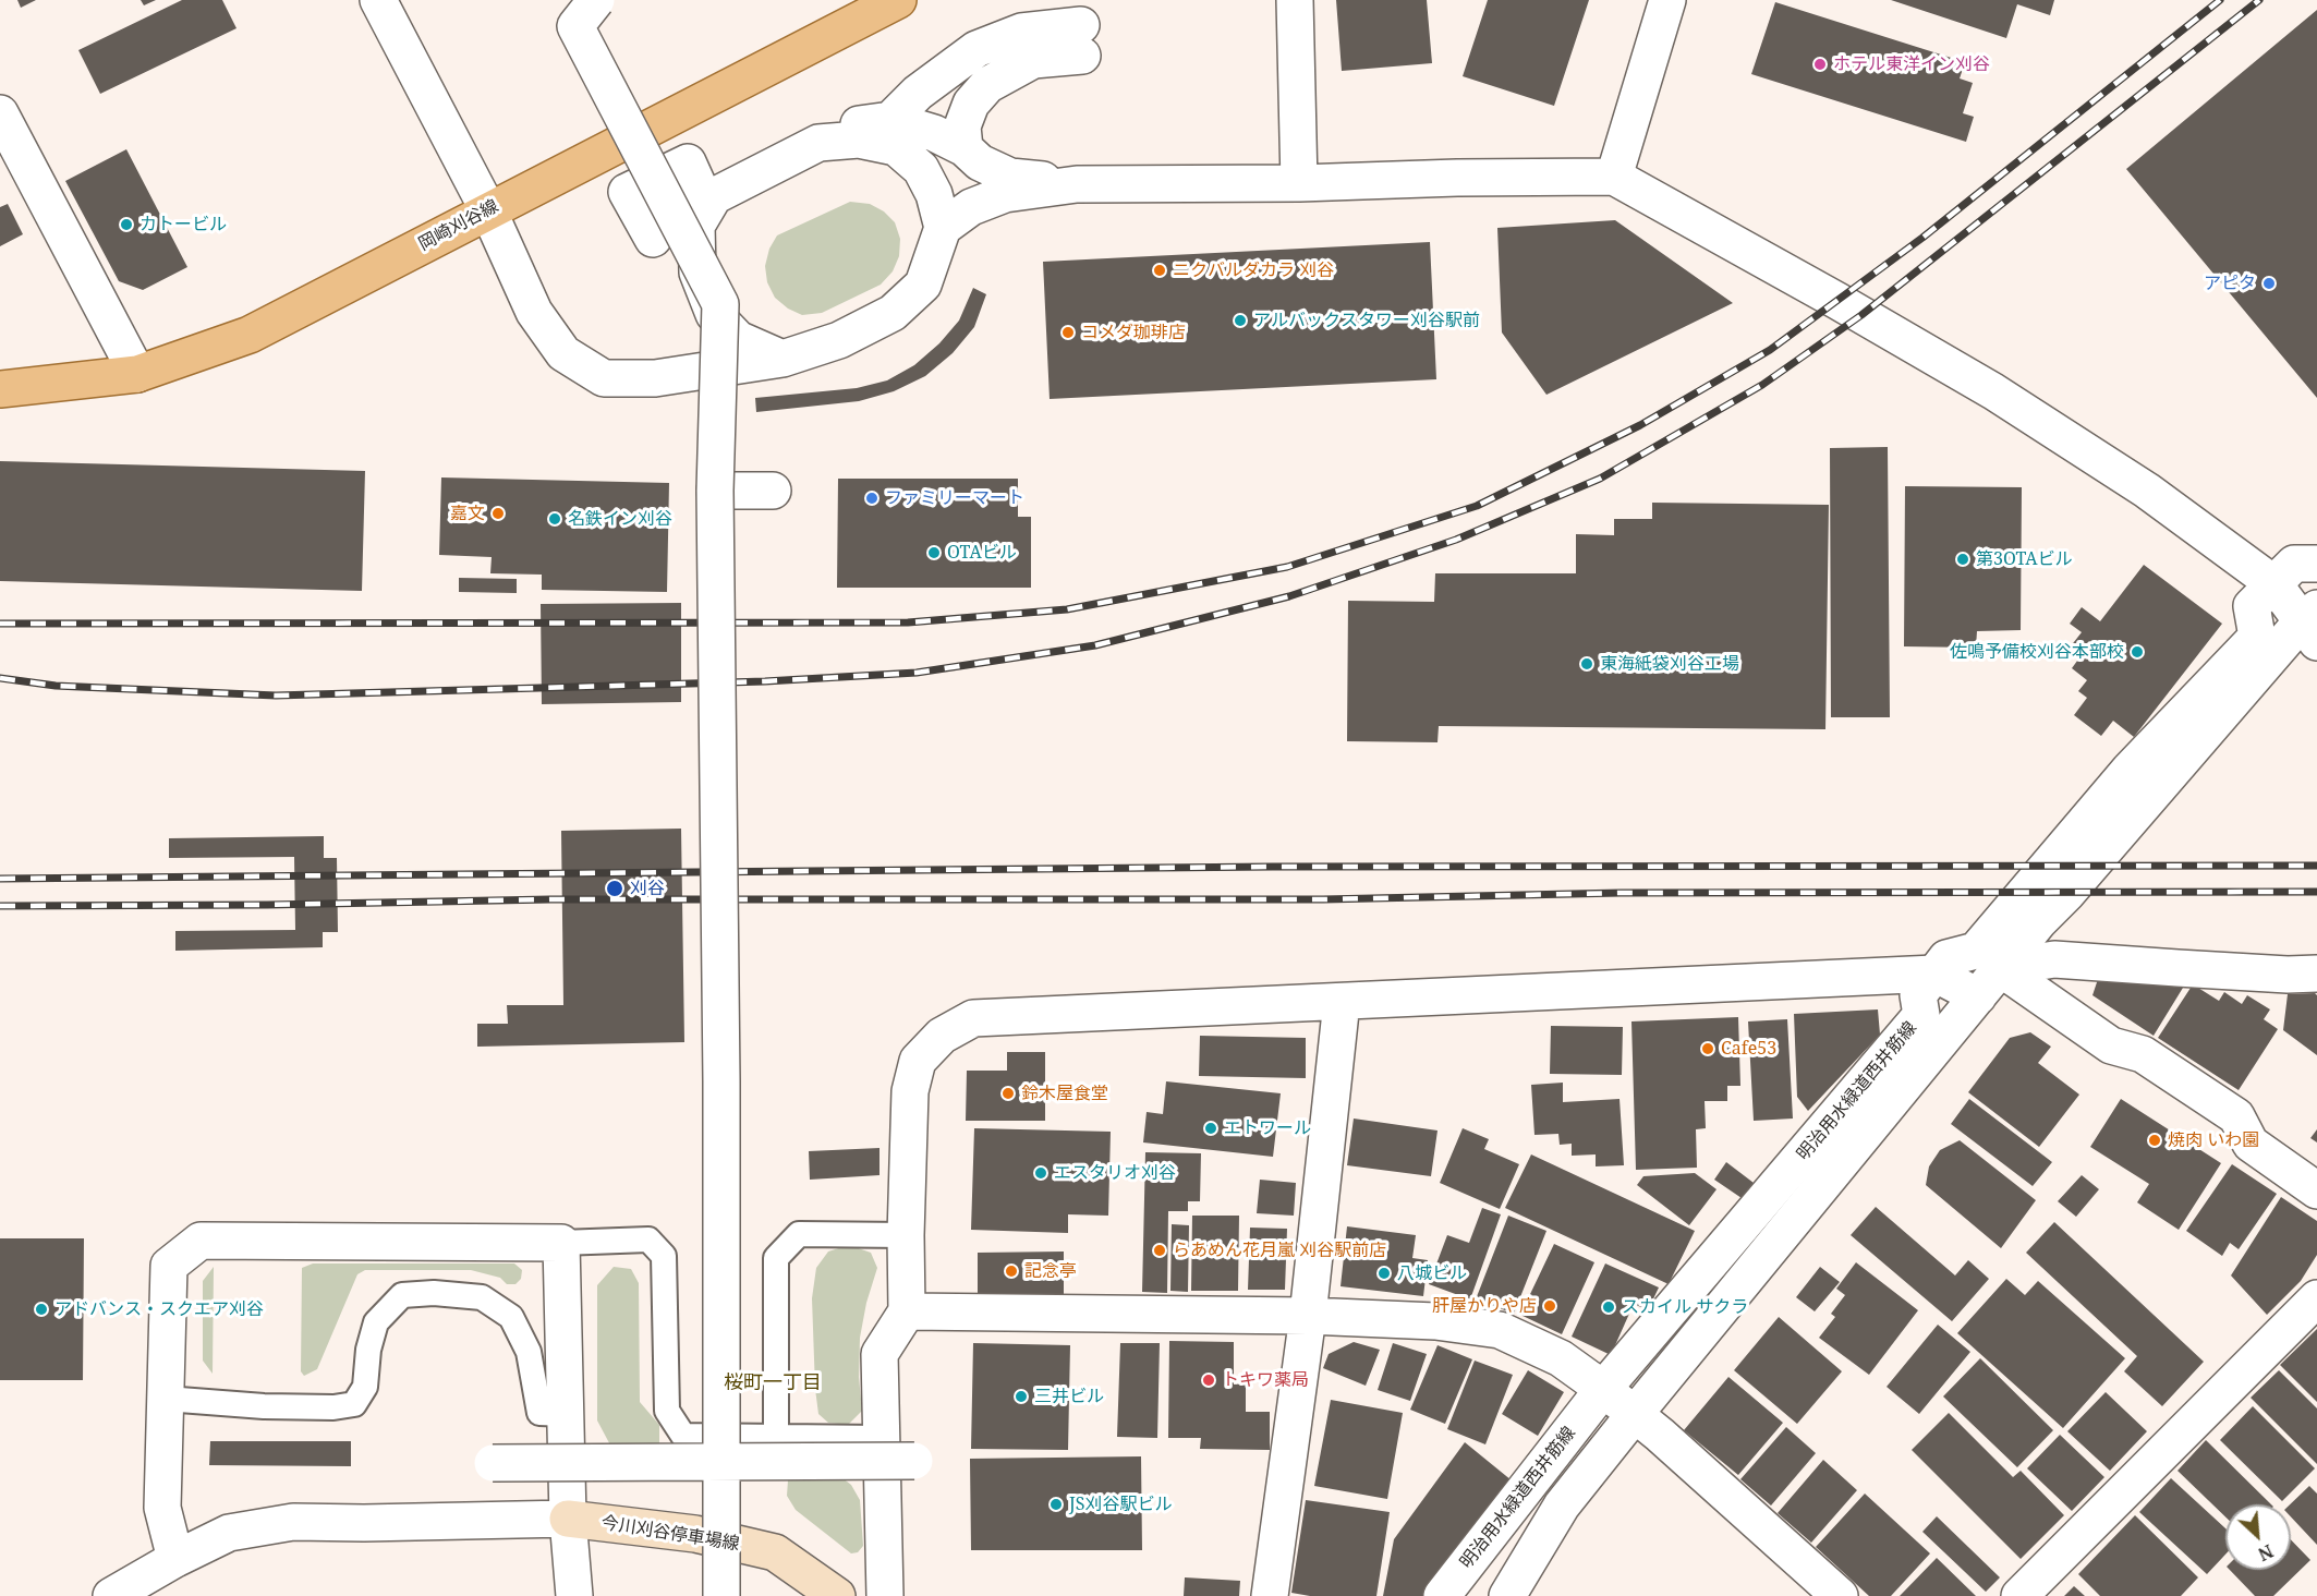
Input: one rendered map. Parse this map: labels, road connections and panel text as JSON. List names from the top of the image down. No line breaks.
{"streets":{"main road":["岡崎刈谷線","今川刈谷停車場線"],"street":["明治用水緑道西井筋線"]},"districts":["桜町一丁目"],"places":["ホテル東洋イン刈谷","カトービル","ニクバルダカラ 刈谷","アピタ","アルバックスタワー刈谷駅前","コメダ珈琲店","ファミリーマート","嘉文","名鉄イン刈谷","OTAビル","第3OTAビル","佐鳴予備校刈谷本部校","東海紙袋刈谷工場","刈谷","Cafe53","鈴木屋食堂","エトワール","焼肉 いわ園","エスタリオ刈谷","らあめん花月嵐 刈谷駅前店","記念亭","八城ビル","肝屋かりや店","スカイル サクラ","アドバンス・スクエア刈谷","トキワ薬局","三井ビル","JS刈谷駅ビル"],"north":"bottom right"}
